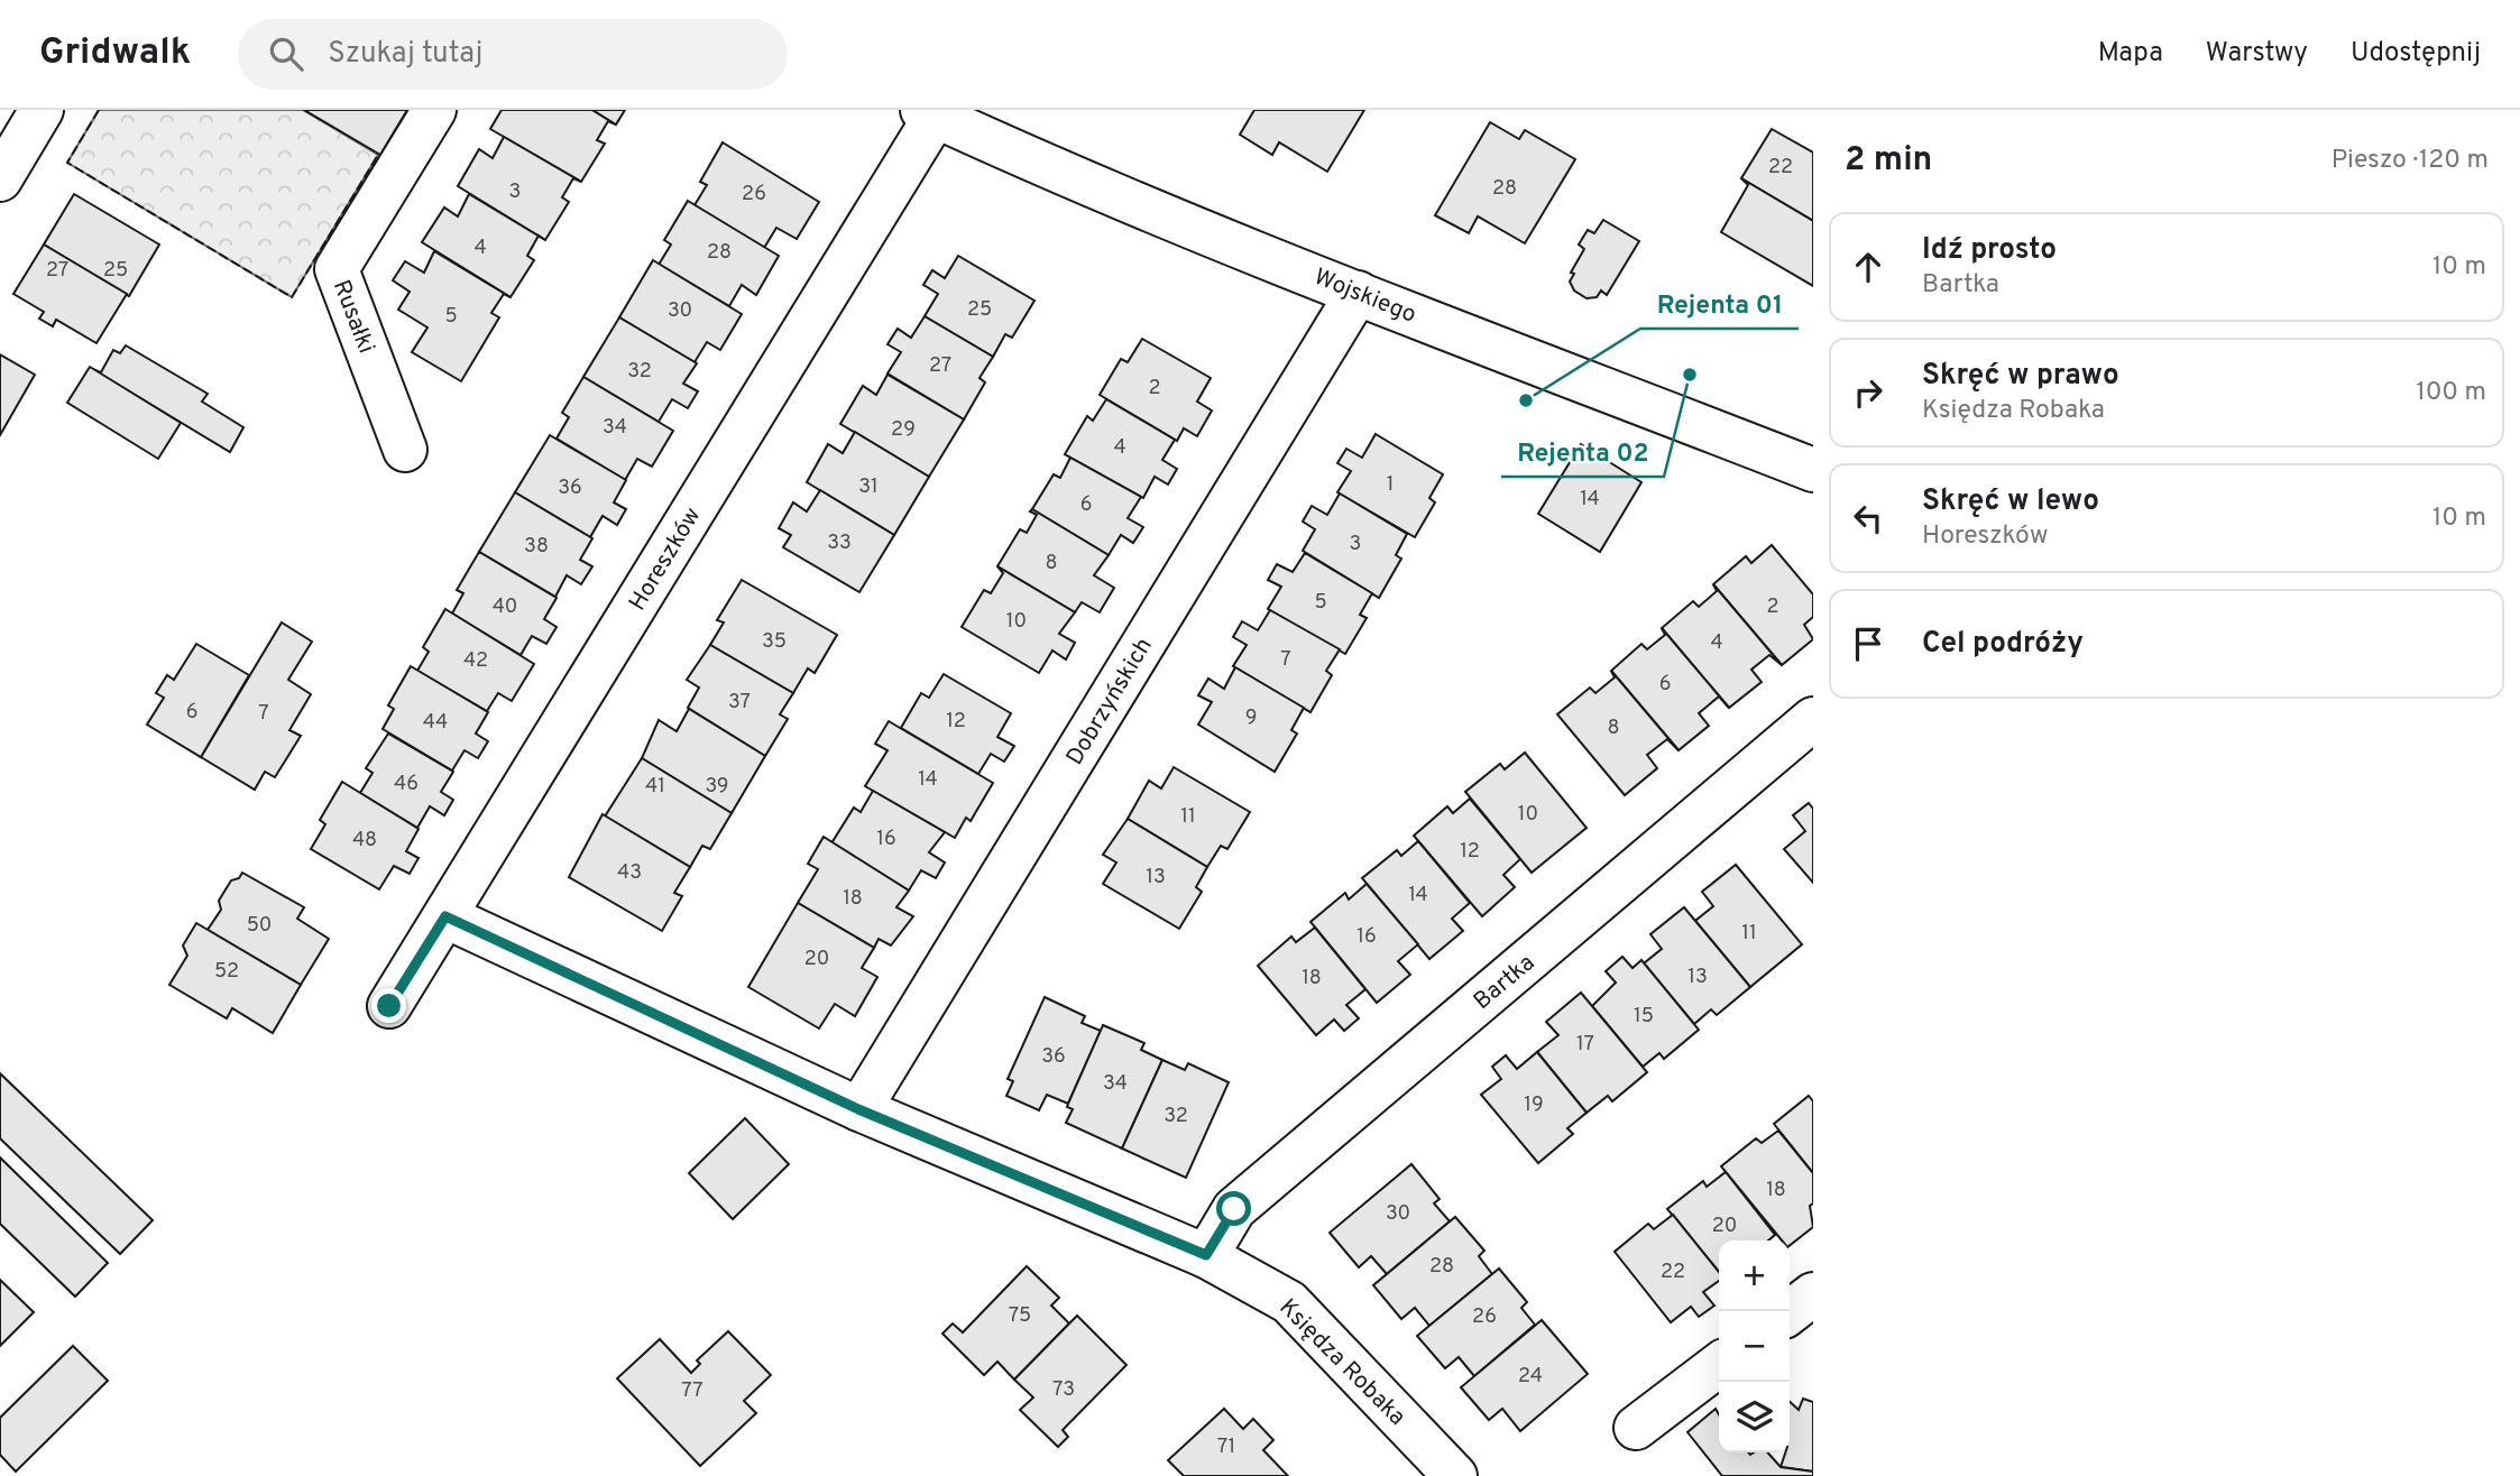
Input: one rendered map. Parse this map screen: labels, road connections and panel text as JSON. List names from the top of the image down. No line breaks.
{"streets":{"street":["Wojskiego","Rusałki","Horeszków","Dobrzyńskich","Bartka","Księdza Robaka"]},"crossings":[["Wojskiego","Horeszków"],["Wojskiego","Dobrzyńskich"],["Horeszków","Księdza Robaka"],["Dobrzyńskich","Księdza Robaka"],["Bartka","Księdza Robaka"]],"places":["Rejenta 02","Rejenta 01"],"house_numbers":["22","28","3","26","4","28","27","25","25","30","5","27","32","2","34","29","4","1","31","36","14","6","33","3","38","8","5","40","2","10","35","4","7","42","6","37","6","7","9","12","44","8","14","46","41","39","10","11","16","48","12","43","13","14","18","50","11","16","20","52","13","18","15","17","36","34","19","32","18","30","20","28","22","75","26","24","73","77","71"],"page":{"header":"Gridwalk","search":"Szukaj tutaj","nav":["Mapa","Warstwy","Udostępnij"],"heading":["2 min","Pieszo · 120 m"],"list":[["Idź prosto","Bartka","10 m"],["Skręć w prawo","Księdza Robaka","100 m"],["Skręć w lewo","Horeszków","10 m"],"Cel podróży"],"map_buttons":["+","−"]}}
